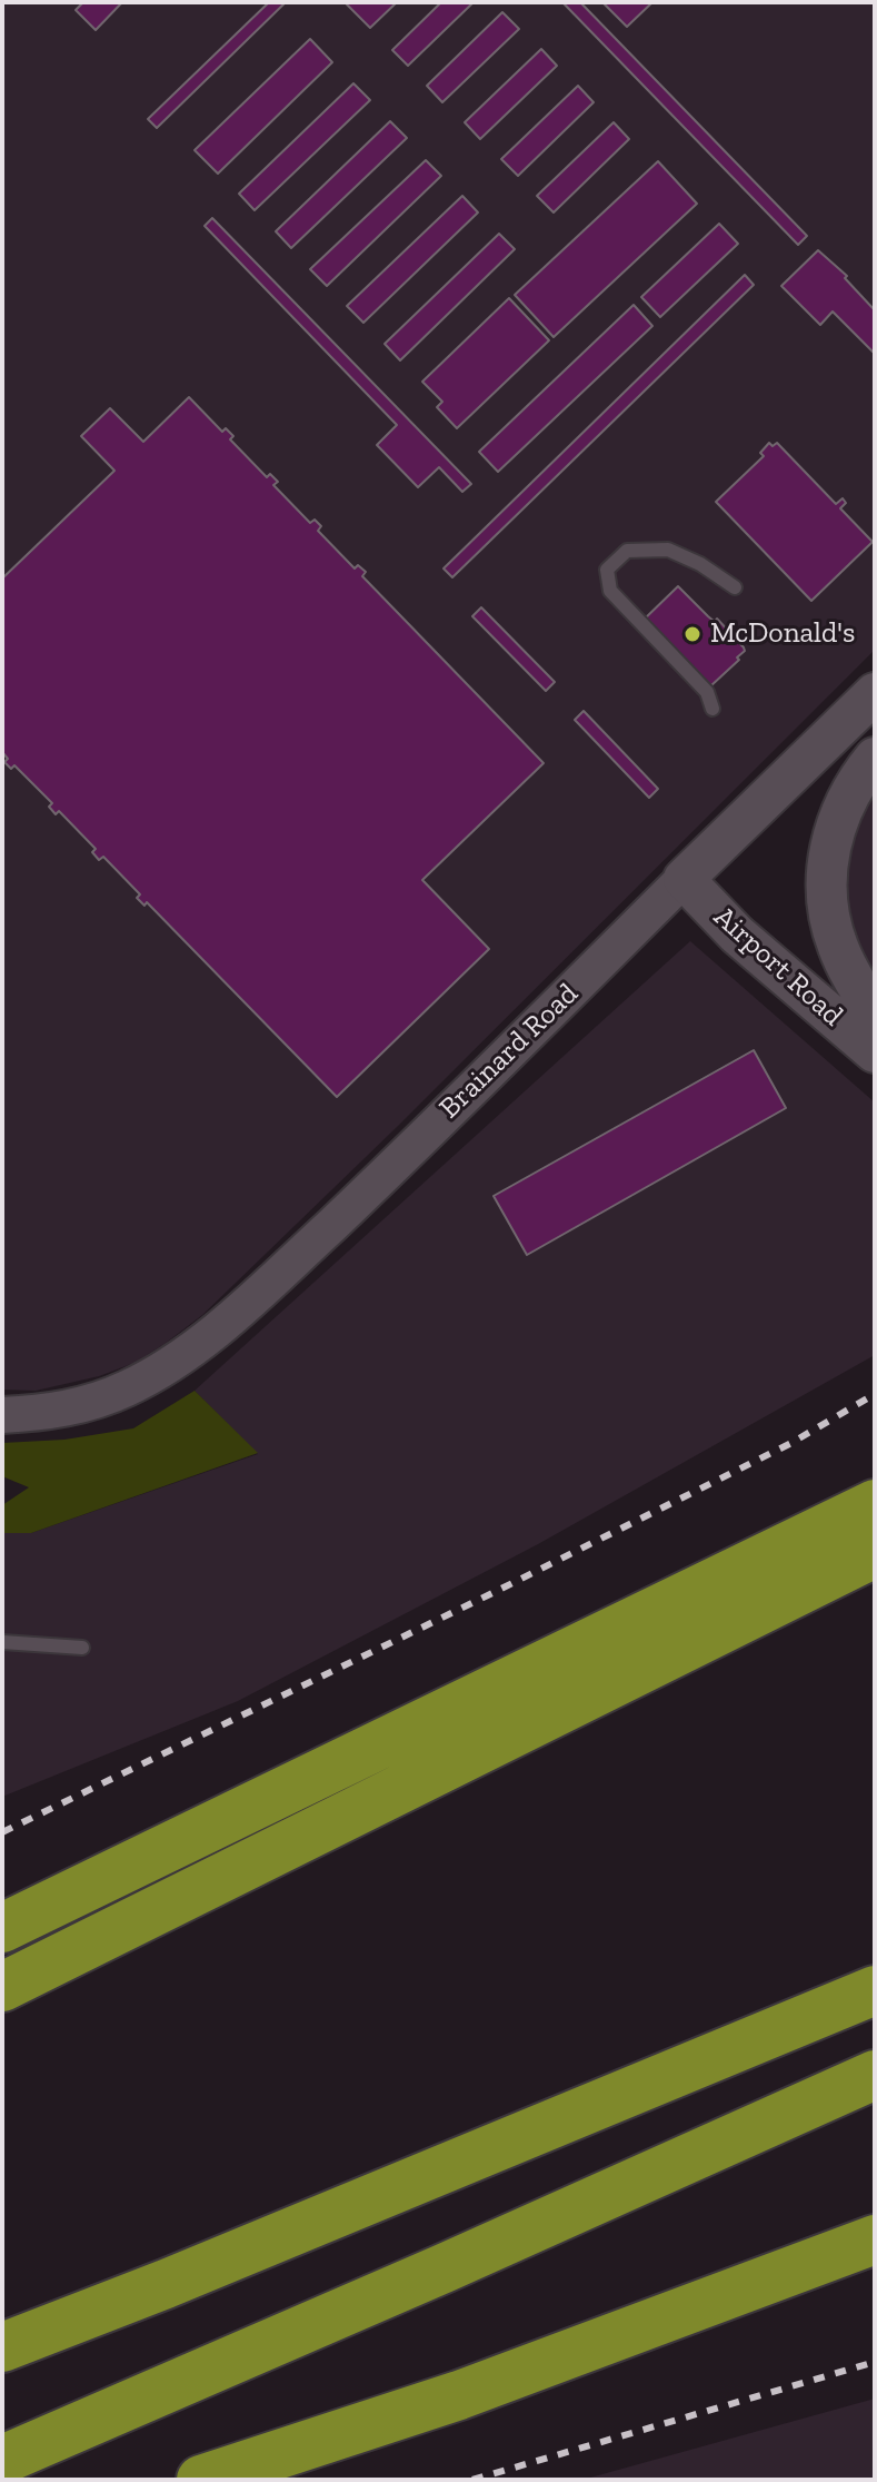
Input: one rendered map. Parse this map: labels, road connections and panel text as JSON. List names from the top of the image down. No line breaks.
{"streets":{"main road":["Airport Road","Brainard Road"]},"crossings":[["Airport Road","Brainard Road"]],"places":["McDonald's"]}
